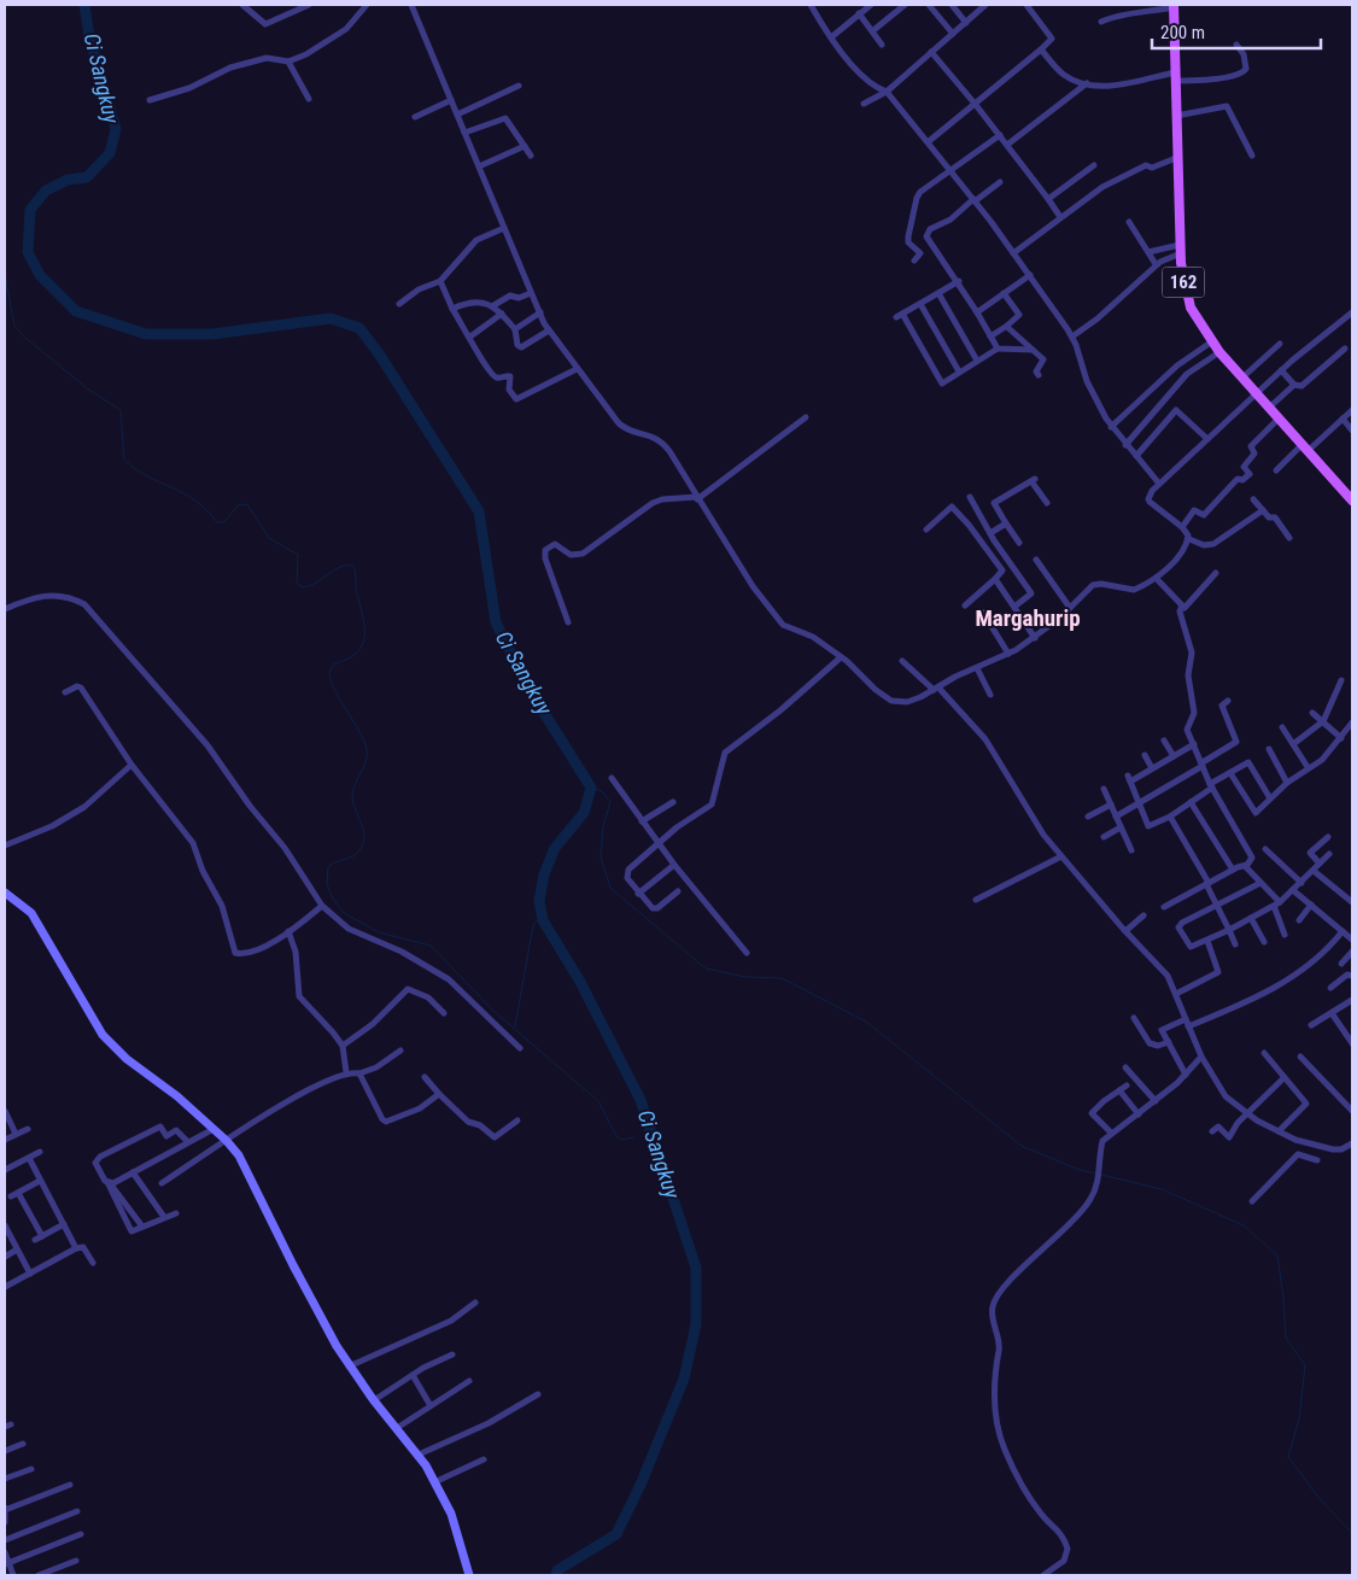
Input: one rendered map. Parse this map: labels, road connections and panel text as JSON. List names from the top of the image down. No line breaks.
{"streets":{"main road":["162"]},"districts":["Margahurip"],"water":["Ci Sangkuy"],"scale_bar":"200 m"}
